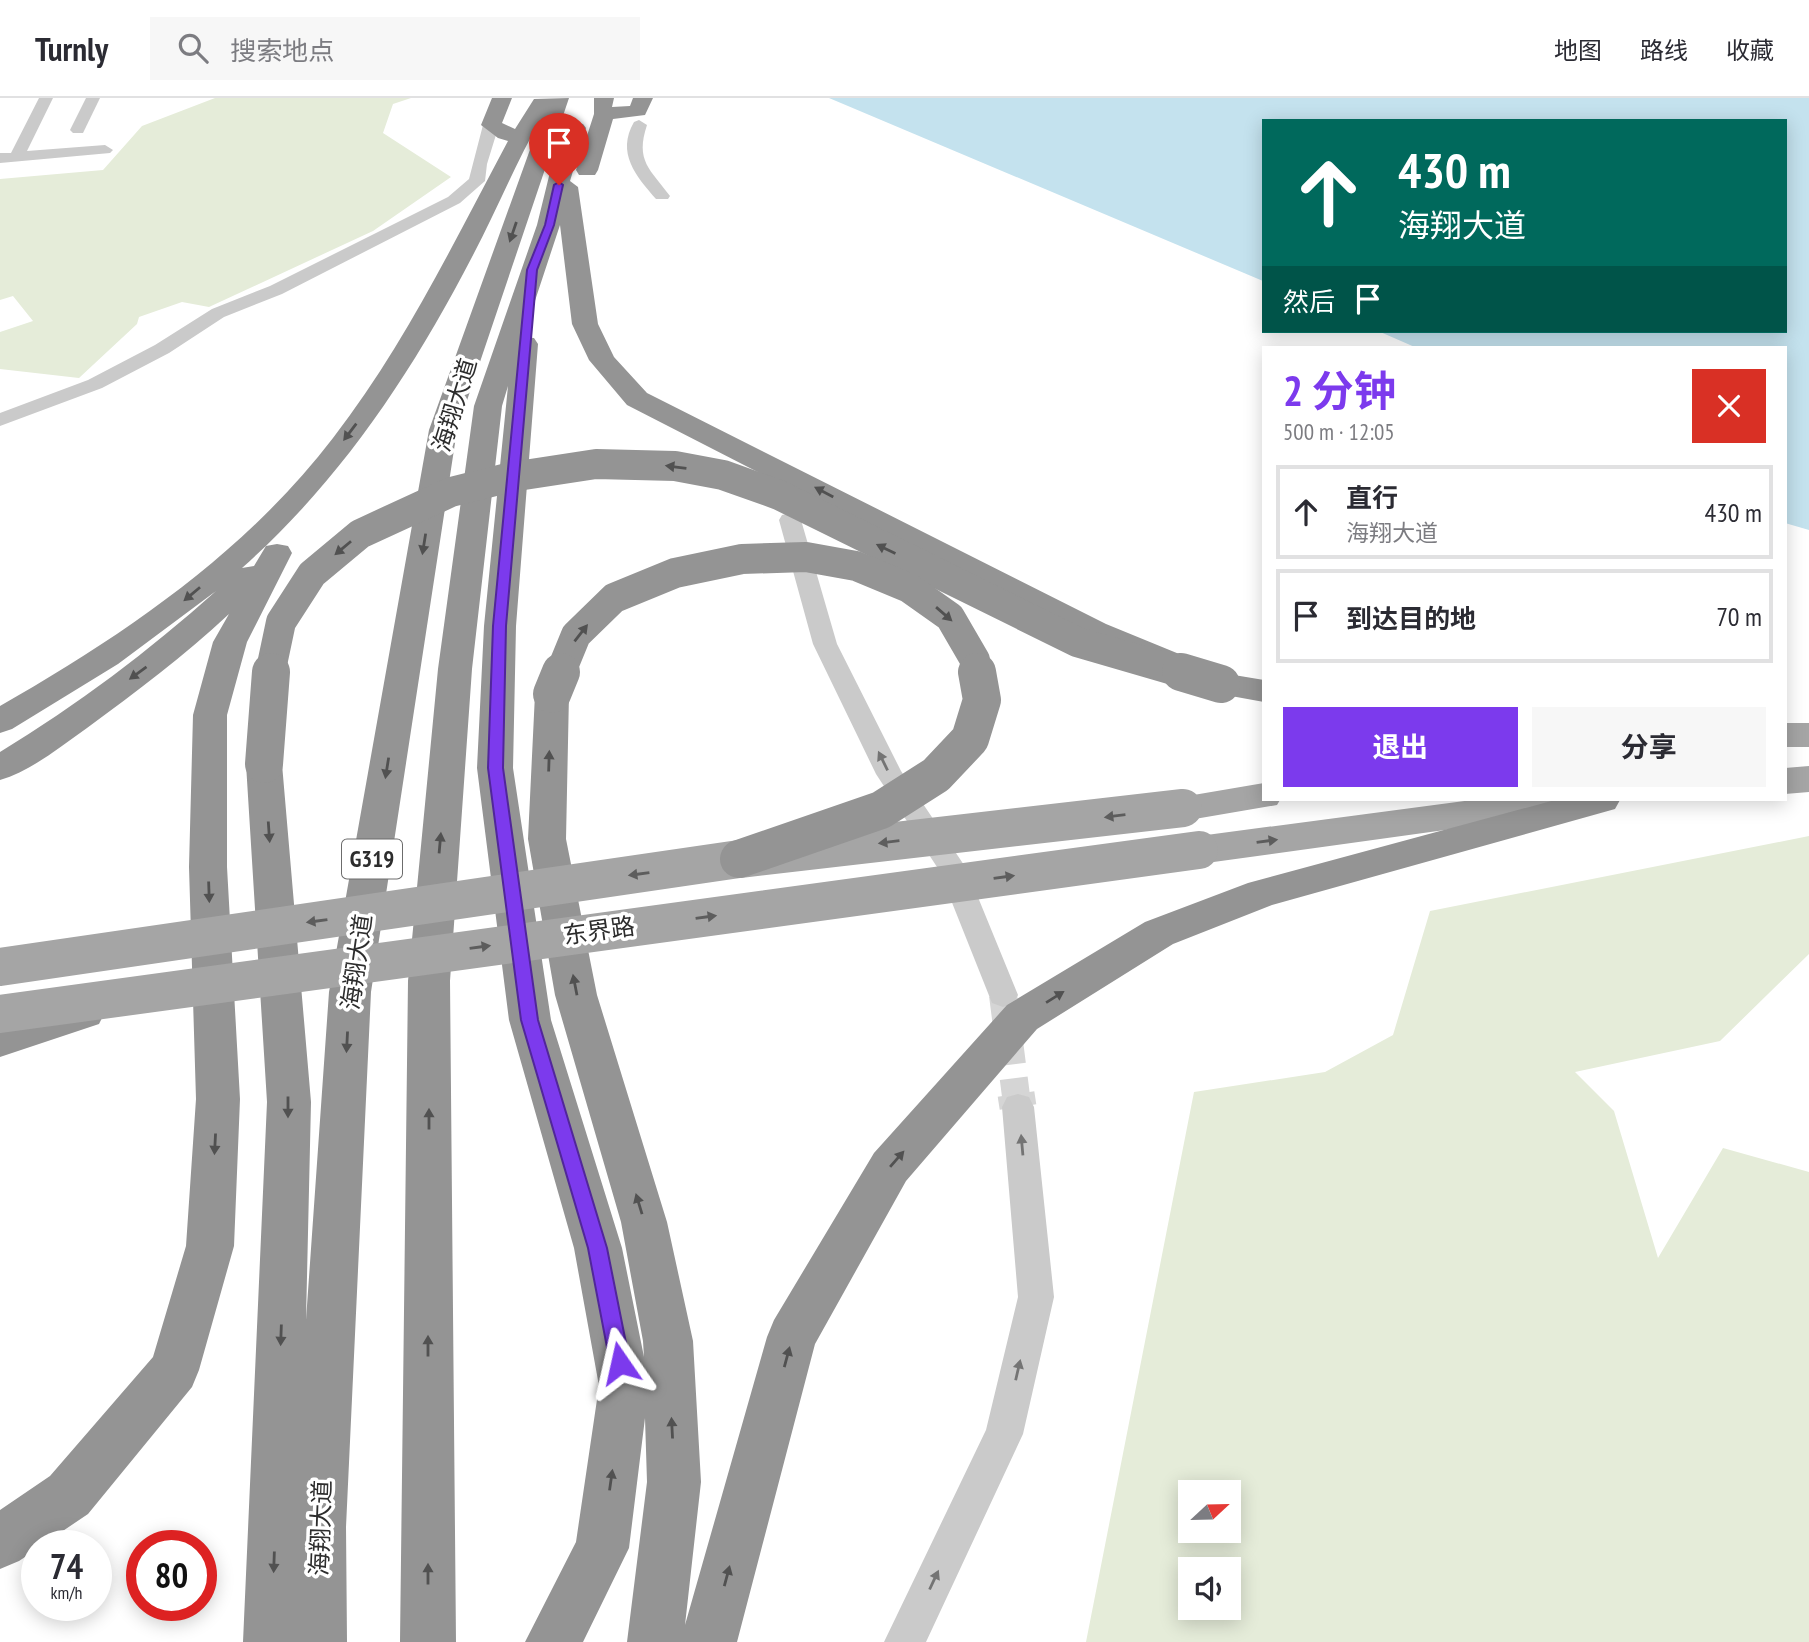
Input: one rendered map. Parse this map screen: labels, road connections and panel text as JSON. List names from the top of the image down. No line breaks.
{"streets":{"highway":["海翔大道","G319"],"main road":["东界路"]},"north":"right","page":{"header":"Turnly","search":"搜索地点","nav":["地图","路线","收藏"],"turn":["430 m","海翔大道"],"then":"然后","heading":["2 分钟","500 m · 12:05"],"list":[{"name":"直行","note":"海翔大道","value":"430 m"},{"name":"到达目的地","value":"70 m"}],"buttons":["退出","分享"],"speed":"74 km/h","limit":"80"}}
